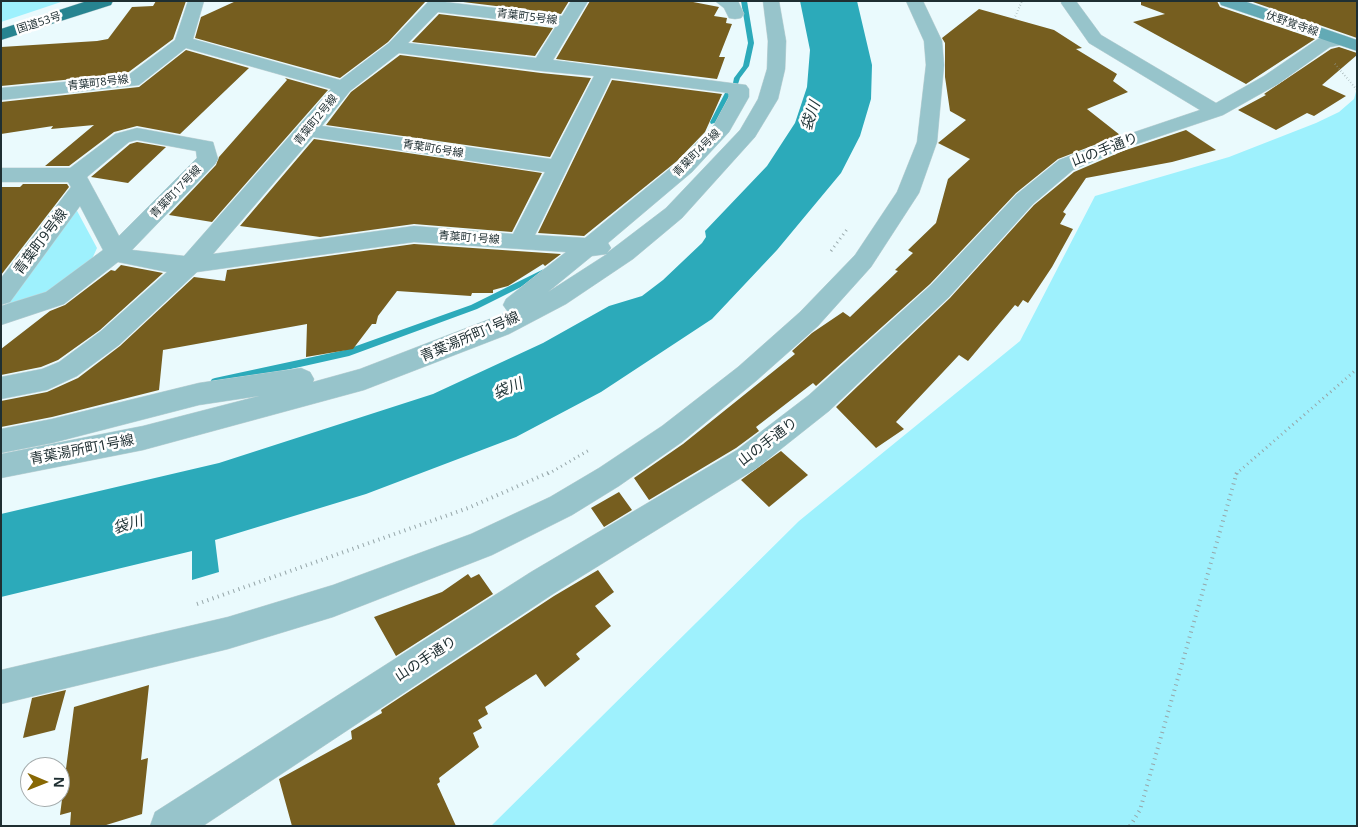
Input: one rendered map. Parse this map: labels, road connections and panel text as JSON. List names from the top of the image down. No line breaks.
{"streets":{"highway":["国道53号"],"main road":["伏野覚寺線"],"street":["青葉町5号線","青葉町8号線","青葉町2号線","青葉町6号線","山の手通り","青葉町4号線","青葉町17号線","青葉町1号線","青葉町9号線","青葉湯所町1号線"]},"crossings":[["伏野覚寺線","山の手通り"],["青葉町8号線","青葉町2号線"],["青葉町2号線","青葉町6号線"],["青葉町2号線","青葉町1号線"],["青葉町6号線","青葉町1号線"],["青葉町4号線","青葉町1号線"],["青葉町4号線","青葉湯所町1号線"],["青葉町17号線","青葉町1号線"],["青葉町17号線","青葉町9号線"]],"water":["袋川"],"north":"right"}
